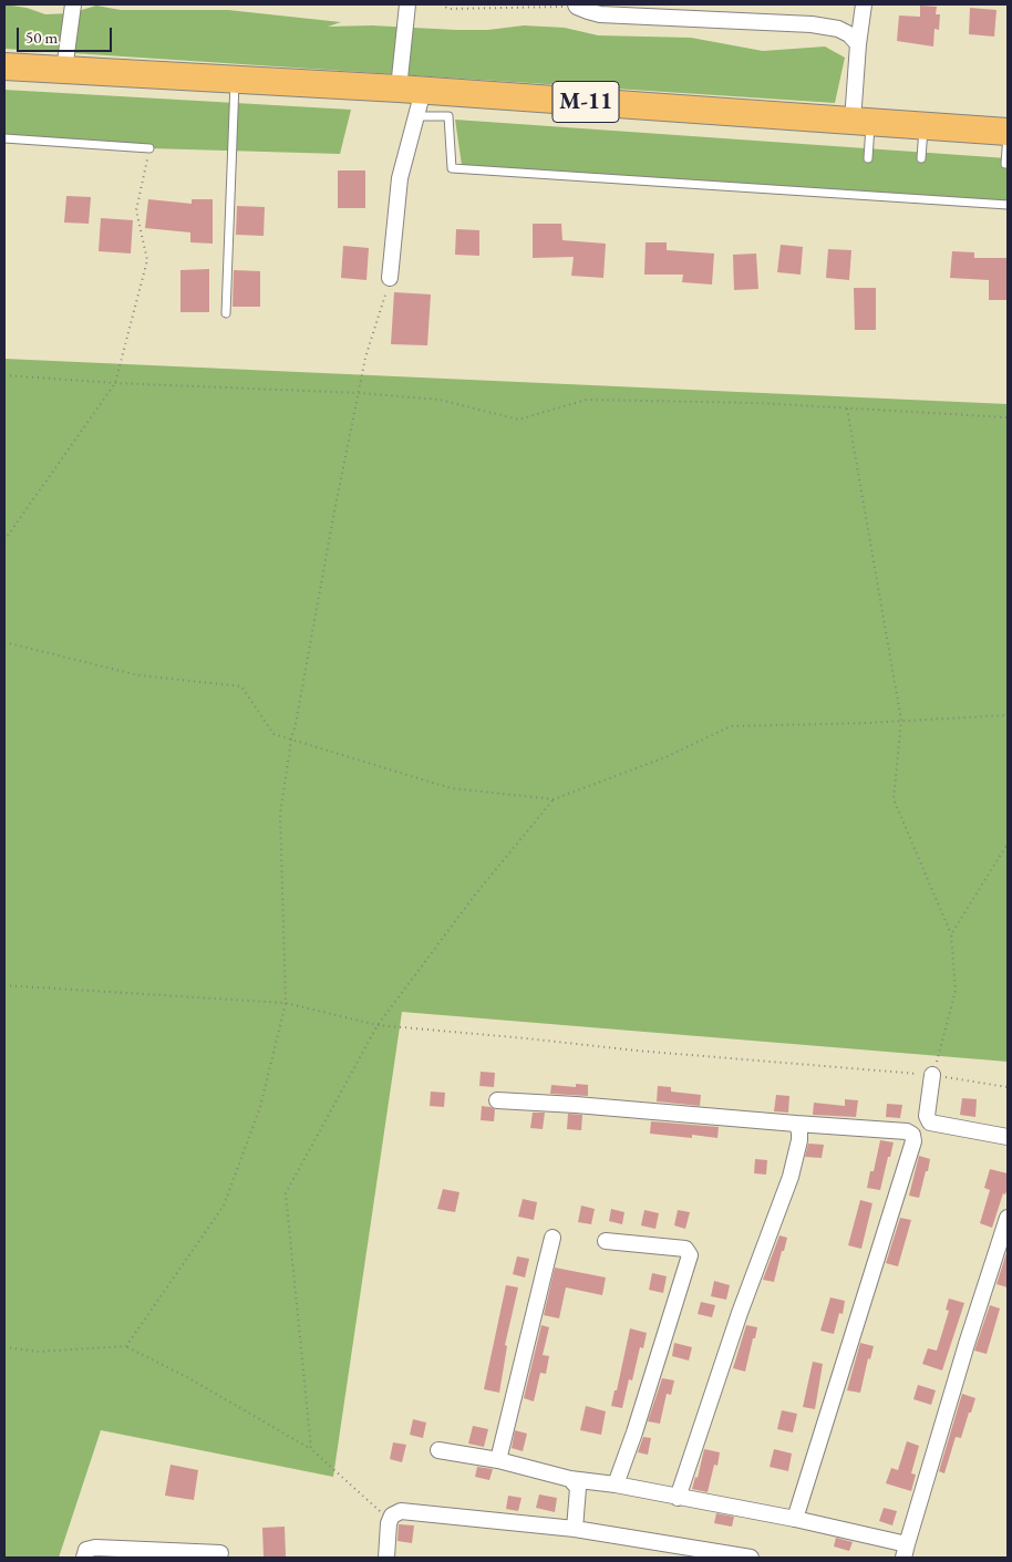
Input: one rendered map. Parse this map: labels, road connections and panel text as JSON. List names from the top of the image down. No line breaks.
{"streets":{"highway":["М-11"]},"scale_bar":"50 m"}
